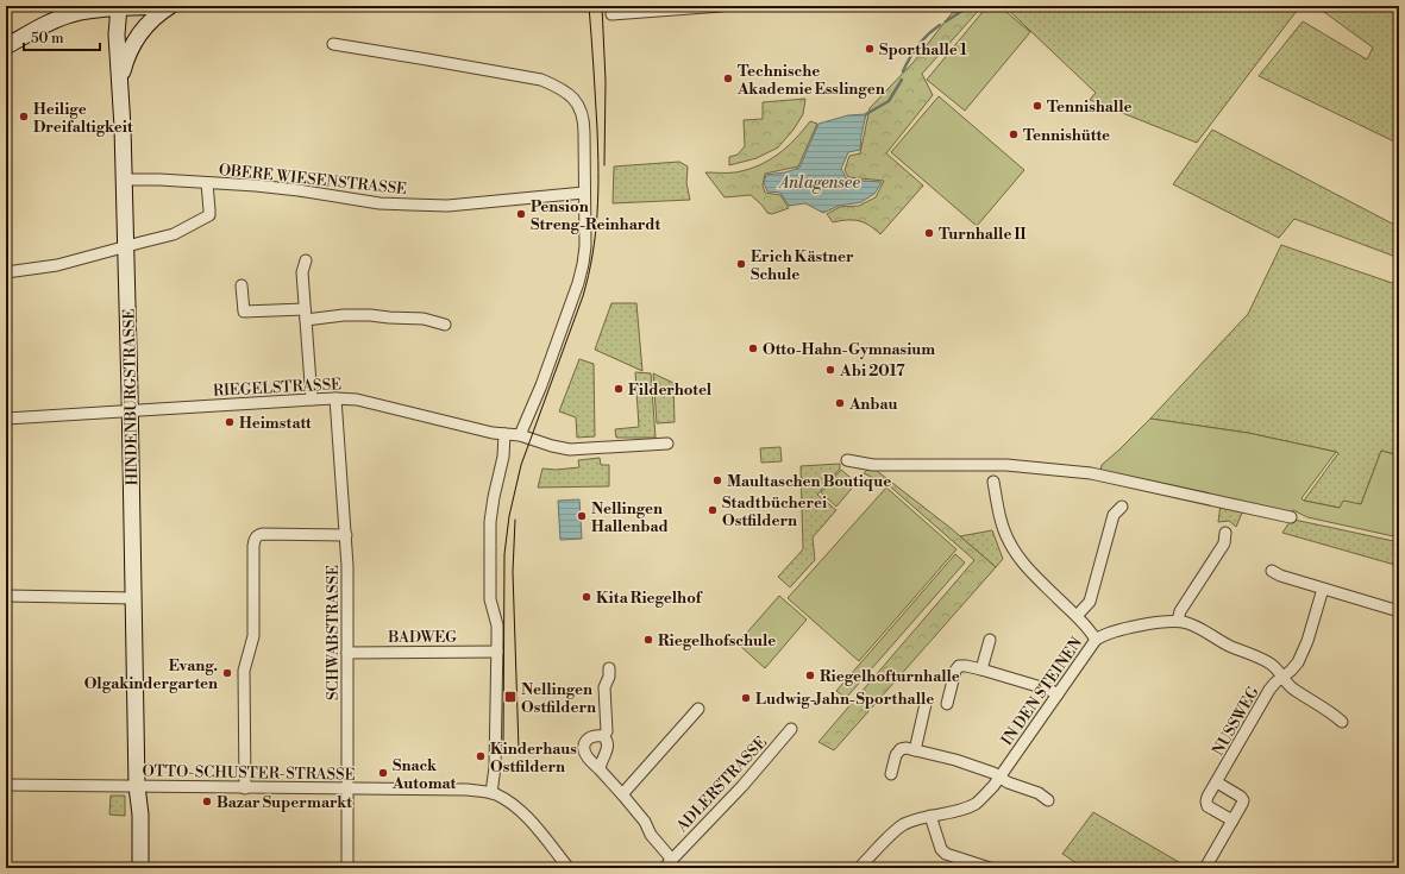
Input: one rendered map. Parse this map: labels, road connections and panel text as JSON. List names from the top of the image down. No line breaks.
{"streets":{"main road":["HINDENBURGSTRASSE"],"street":["OBERE WIESENSTRASSE","RIEGELSTRASSE","SCHWABSTRASSE","BADWEG","IN DEN STEINEN","NUSSWEG","OTTO-SCHUSTER-STRASSE","ADLERSTRASSE"]},"crossings":[["OBERE WIESENSTRASSE","HINDENBURGSTRASSE"],["RIEGELSTRASSE","HINDENBURGSTRASSE"],["RIEGELSTRASSE","SCHWABSTRASSE"],["HINDENBURGSTRASSE","OTTO-SCHUSTER-STRASSE"],["SCHWABSTRASSE","BADWEG"],["SCHWABSTRASSE","OTTO-SCHUSTER-STRASSE"],["IN DEN STEINEN","NUSSWEG"]],"water":["Anlagensee"],"places":{"other":["Sporthalle 1","Technische Akademie Esslingen","Tennishalle","Heilige Dreifaltigkeit","Tennishütte","Pension Streng-Reinhardt","Turnhalle II","Erich Kästner Schule","Otto-Hahn-Gymnasium","Abi 2017","Filderhotel","Anbau","Heimstatt","Maultaschen Boutique","Stadtbücherei Ostfildern","Nellingen Hallenbad","Kita Riegelhof","Riegelhofschule","Evang. Olgakindergarten","Riegelhofturnhalle","Ludwig-Jahn-Sporthalle","Kinderhaus Ostfildern","Snack Automat","Bazar Supermarkt"],"transit":["Nellingen Ostfildern"]},"scale_bar":"50 m"}
